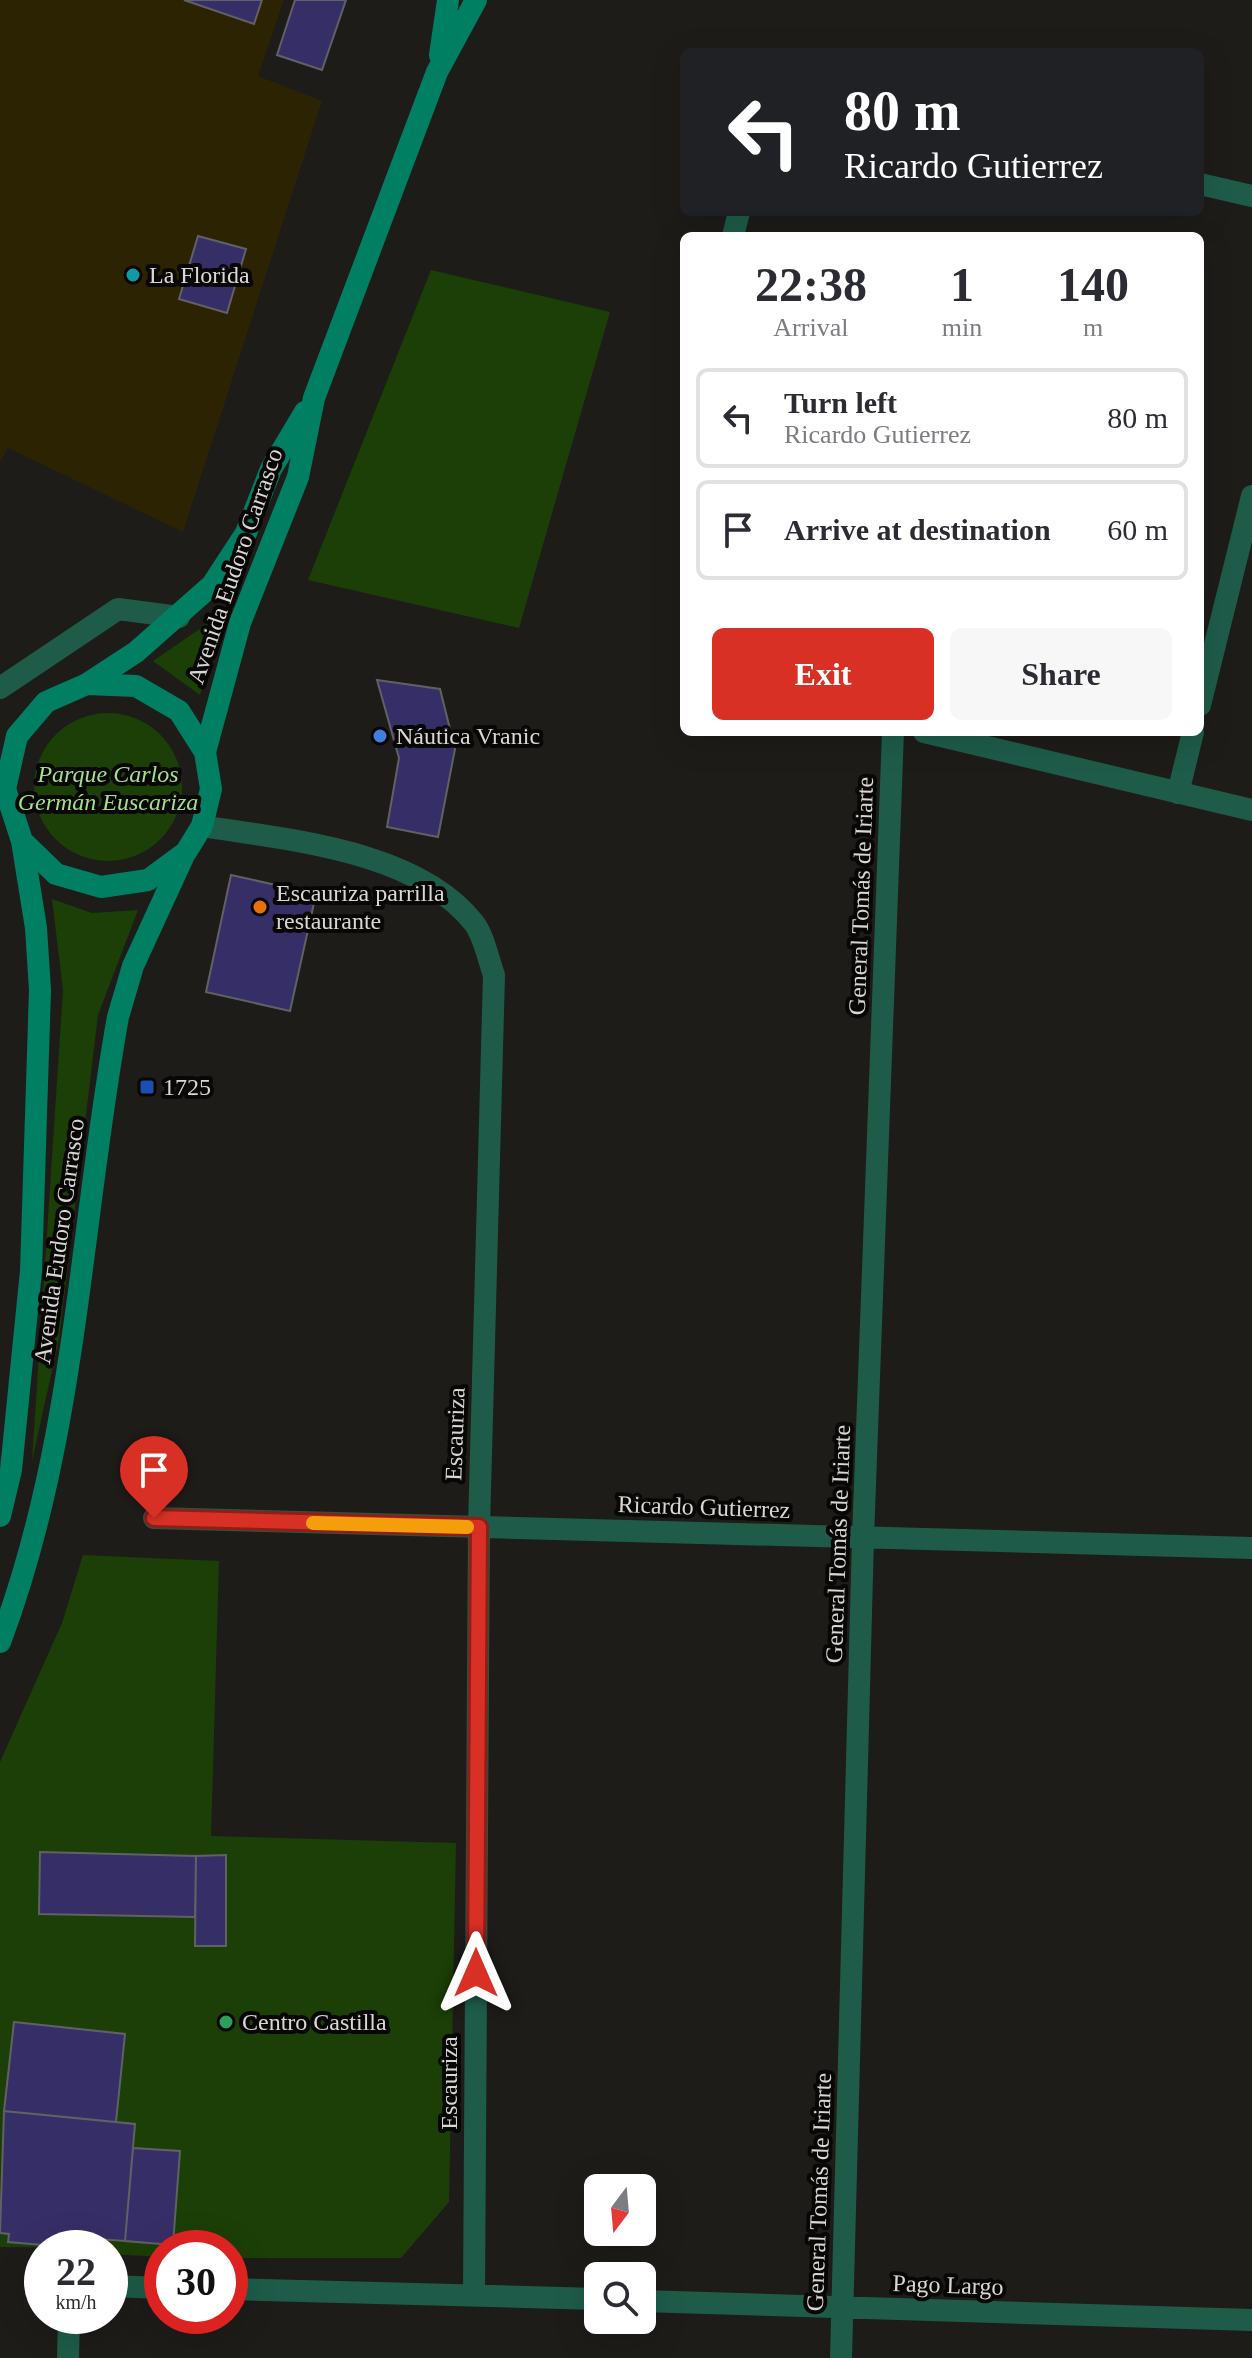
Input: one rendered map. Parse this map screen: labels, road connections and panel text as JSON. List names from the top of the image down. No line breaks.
{"streets":{"main road":["Avenida Eudoro Carrasco"],"street":["General Tomás de Iriarte","Escauriza","Ricardo Gutierrez","Pago Largo"]},"crossings":[["Avenida Eudoro Carrasco","Escauriza"],["General Tomás de Iriarte","Ricardo Gutierrez"],["General Tomás de Iriarte","Pago Largo"],["Escauriza","Ricardo Gutierrez"]],"parks":["Parque Carlos Germán Euscariza"],"places":{"other":["La Florida","Náutica Vranic","Escauriza parrilla restaurante","Centro Castilla"],"transit":["1725"]},"north":"bottom","page":{"turn":["80 m","Ricardo Gutierrez"],"eta":["22:38","Arrival","1","min","140","m"],"list":[{"name":"Turn left","note":"Ricardo Gutierrez","value":"80 m"},{"name":"Arrive at destination","value":"60 m"}],"buttons":["Exit","Share"],"speed":"22 km/h","limit":"30"}}
